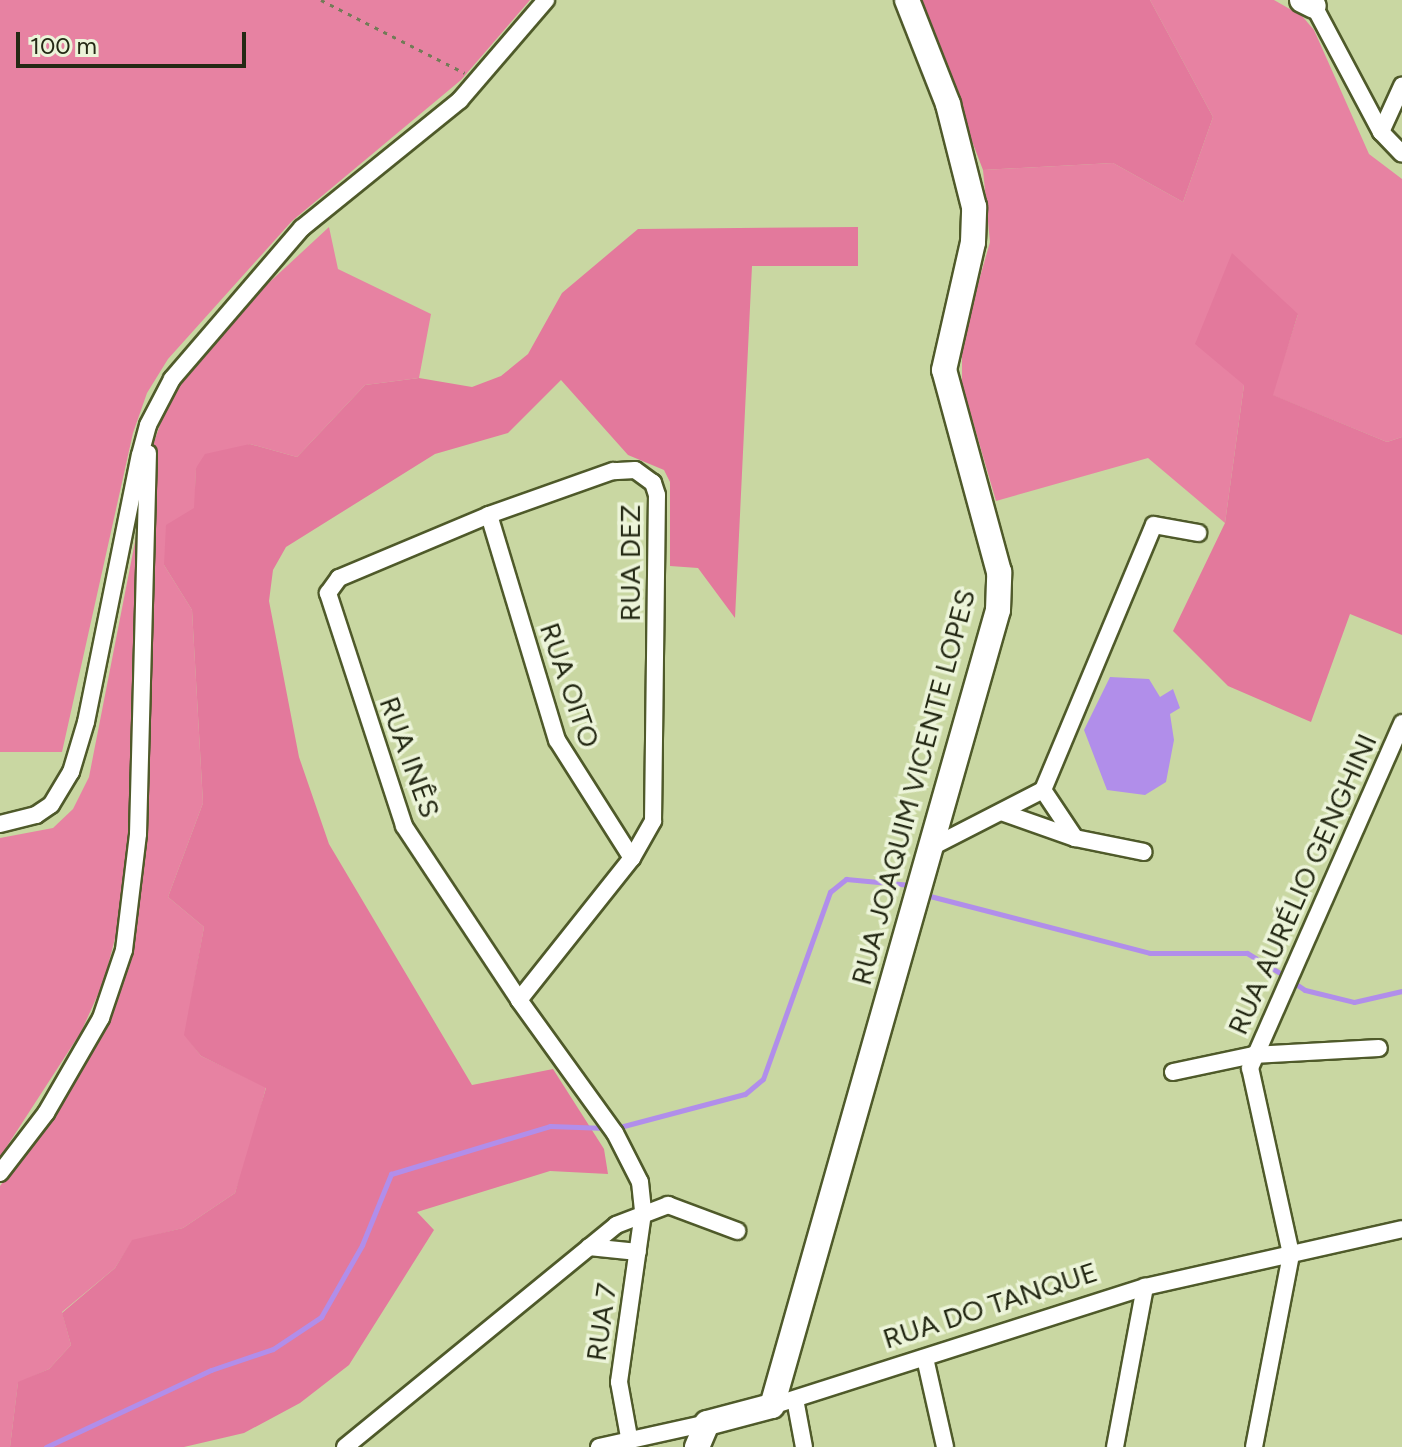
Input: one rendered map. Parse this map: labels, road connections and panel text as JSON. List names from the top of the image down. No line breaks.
{"streets":{"street":["RUA DEZ","RUA OITO","RUA INÊS","RUA JOAQUIM VICENTE LOPES","RUA AURÉLIO GENGHINI","RUA DO TANQUE","RUA 7"]},"crossings":[["RUA DEZ","RUA OITO"],["RUA DEZ","RUA INÊS"],["RUA INÊS","RUA 7"],["RUA JOAQUIM VICENTE LOPES","RUA DO TANQUE"],["RUA AURÉLIO GENGHINI","RUA DO TANQUE"],["RUA DO TANQUE","RUA 7"]],"scale_bar":"100 m"}
